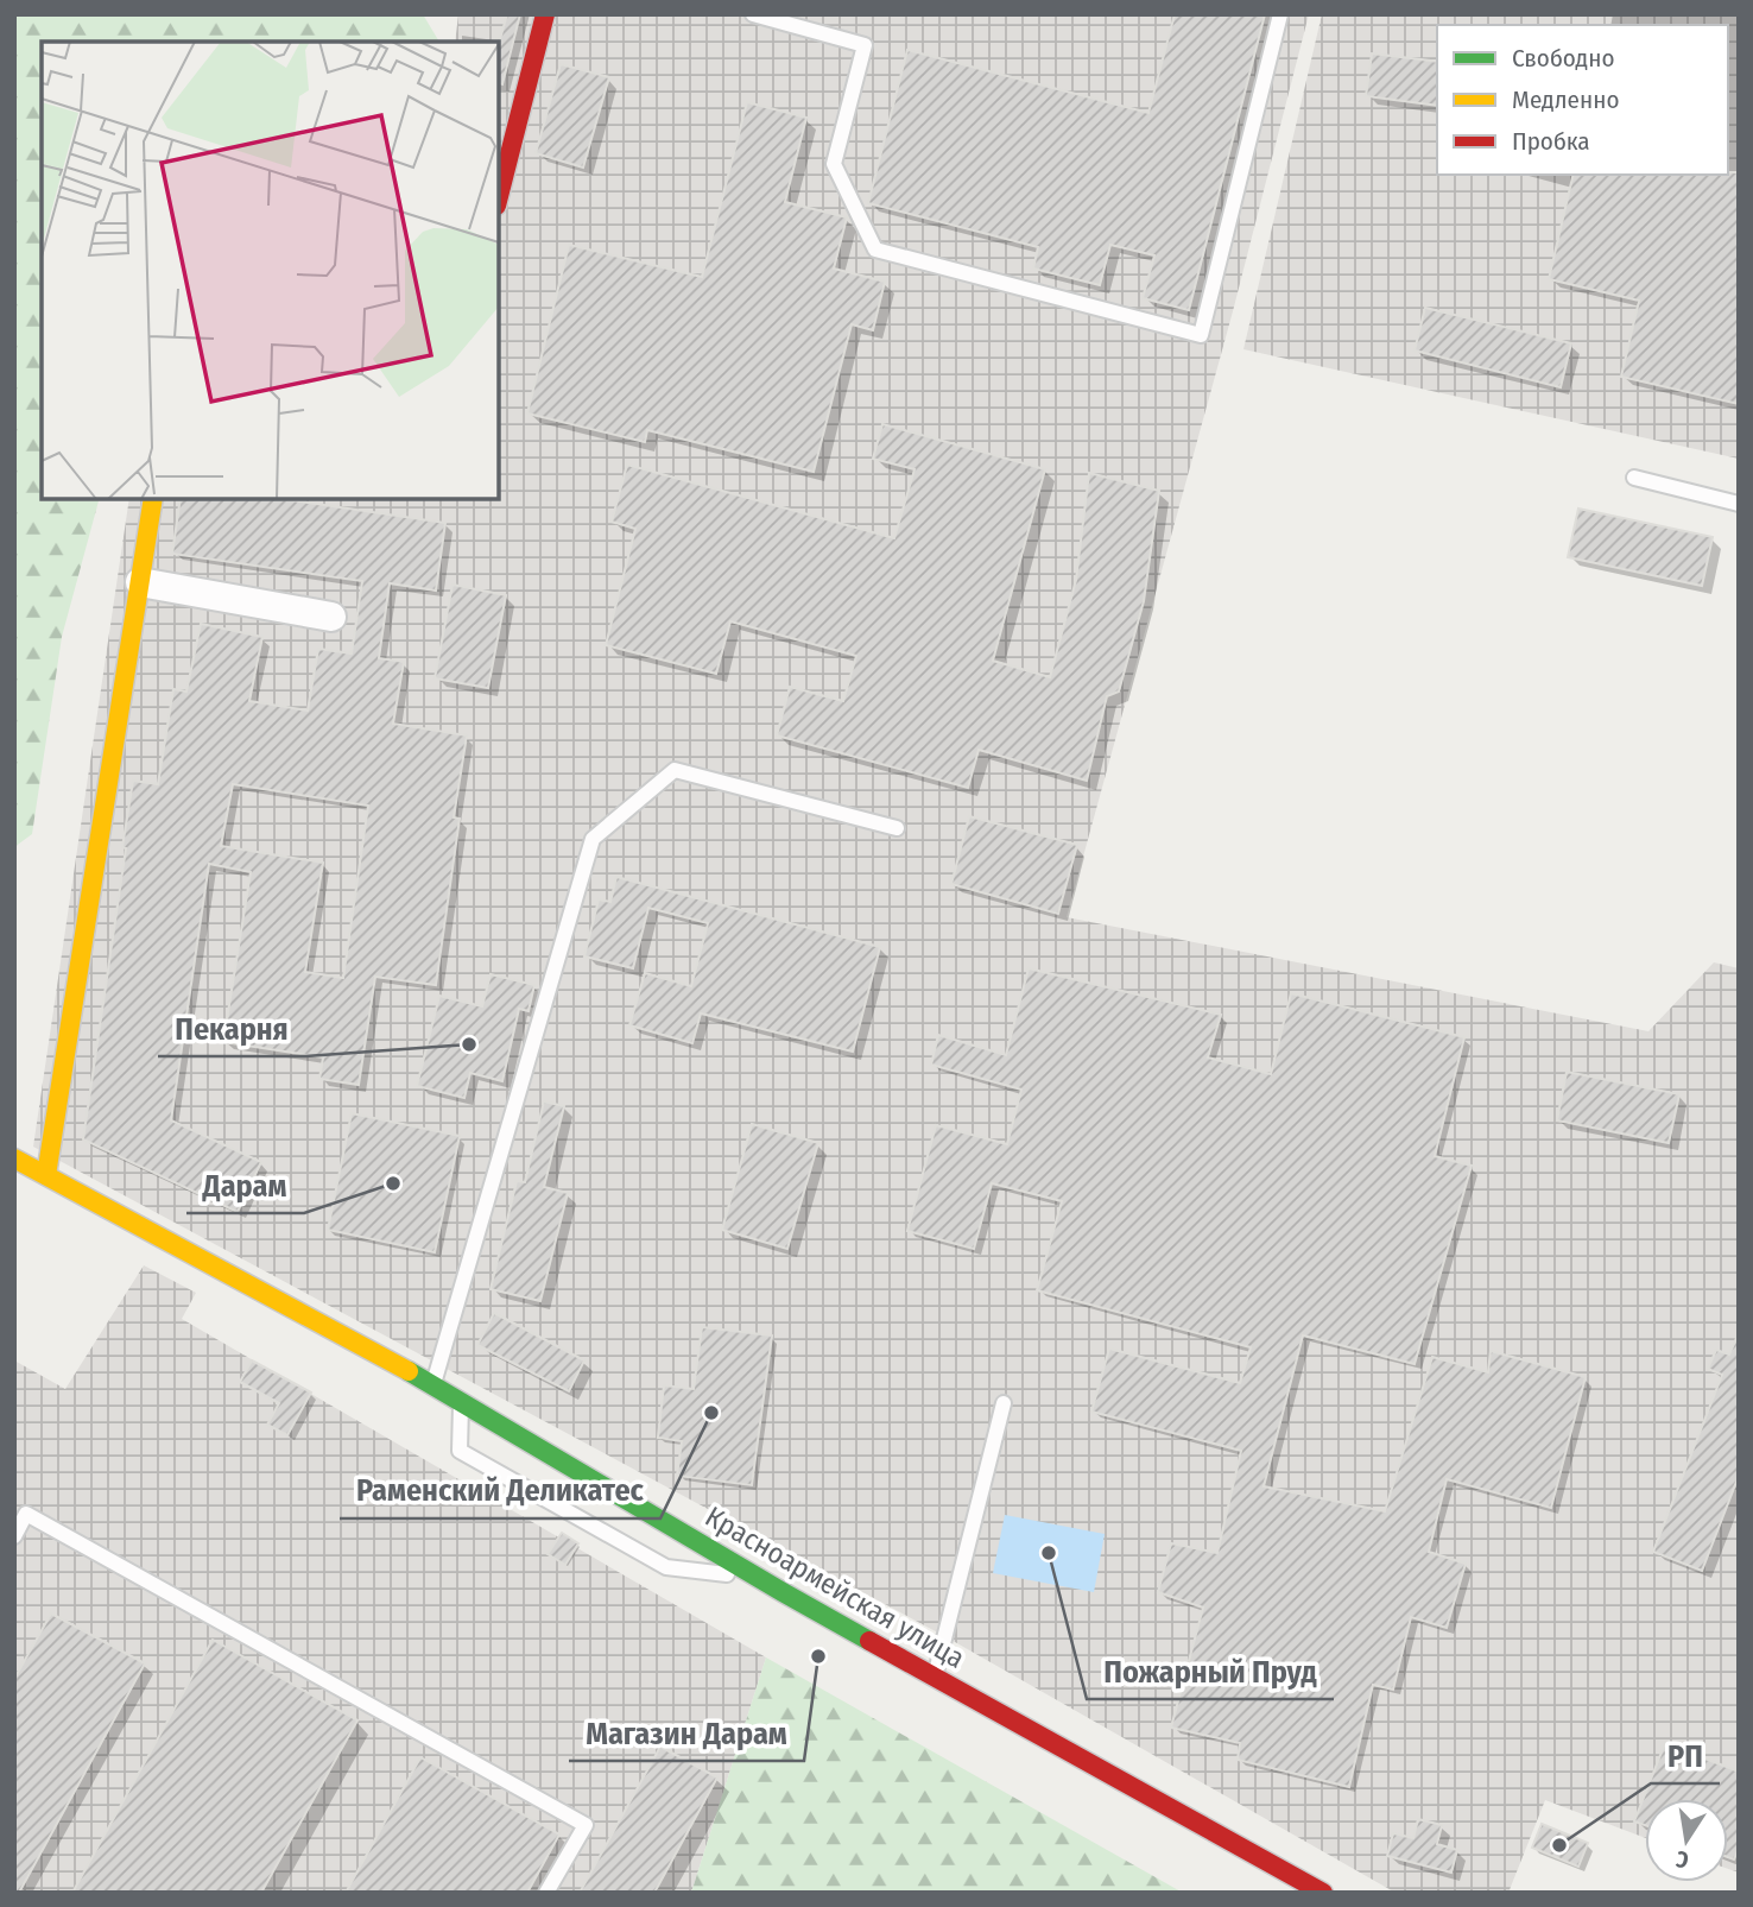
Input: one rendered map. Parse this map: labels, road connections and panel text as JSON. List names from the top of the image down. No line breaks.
{"streets":{"street":["Красноармейская улица"]},"places":["Пекарня","Дарам","Раменский Деликатес","Пожарный Пруд","Магазин Дарам","РП"],"legend":["Свободно","Медленно","Пробка"],"north":"bottom"}
